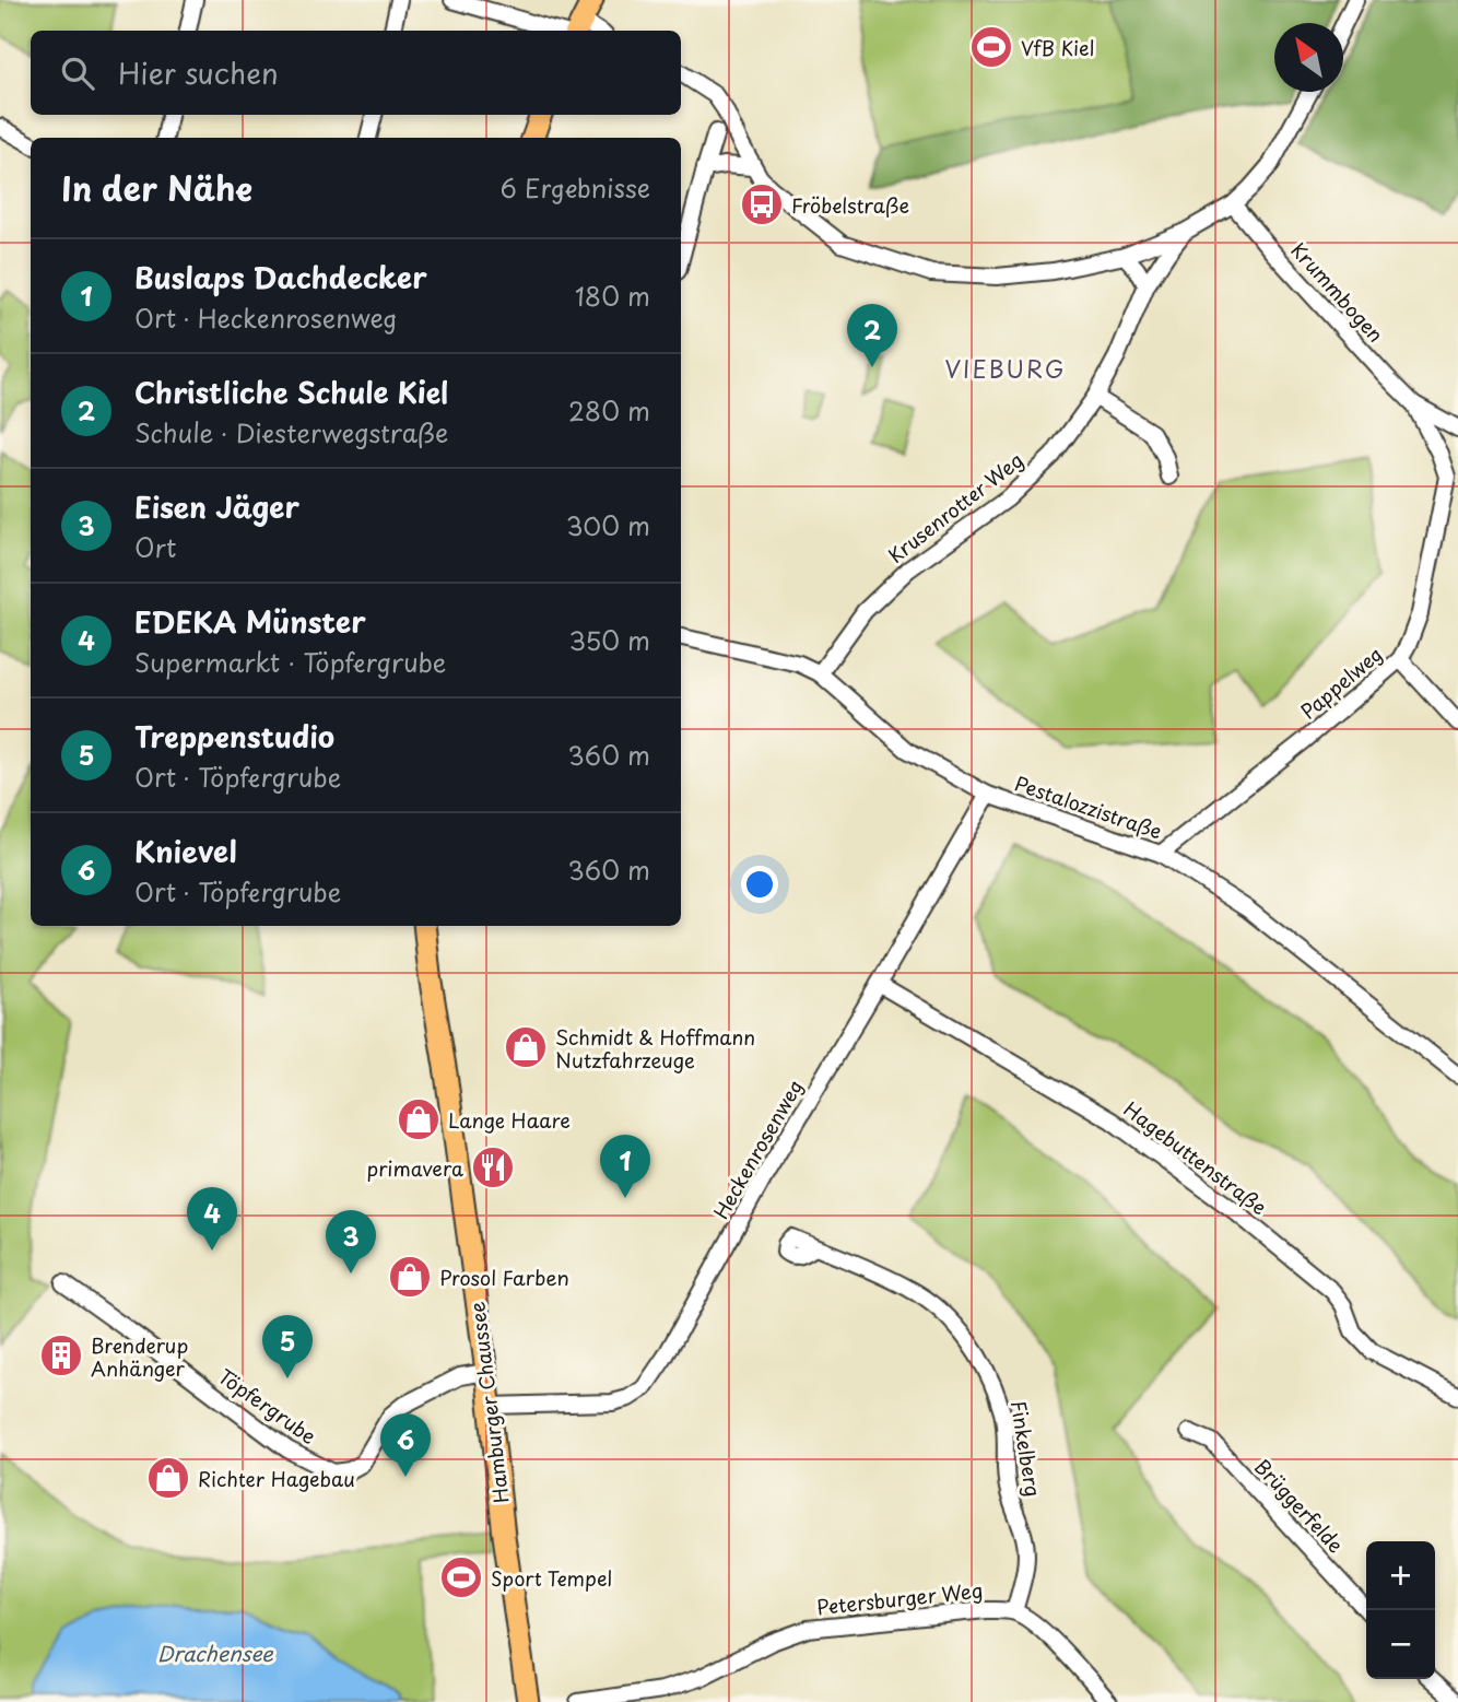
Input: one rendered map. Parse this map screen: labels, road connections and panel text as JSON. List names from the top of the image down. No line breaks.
{"streets":{"main road":["Hamburger Chaussee"],"street":["Krummbogen","Krusenrotter Weg","Pappelweg","Pestalozzistraße","Heckenrosenweg","Hagebuttenstraße","Töpfergrube","Finkelberg","Brüggerfelde","Petersburger Weg"]},"crossings":[["Krummbogen","Krusenrotter Weg"],["Krummbogen","Pappelweg"],["Krusenrotter Weg","Pestalozzistraße"],["Pappelweg","Pestalozzistraße"],["Pestalozzistraße","Heckenrosenweg"],["Heckenrosenweg","Hagebuttenstraße"],["Heckenrosenweg","Hamburger Chaussee"],["Hamburger Chaussee","Töpfergrube"],["Finkelberg","Petersburger Weg"]],"districts":["VIEBURG"],"water":["Drachensee"],"places":{"sports":["VfB Kiel","Sport Tempel"],"bus stop":["Fröbelstraße"],"shop":["Schmidt & Hoffmann Nutzfahrzeuge","Lange Haare","Prosol Farben","Richter Hagebau"],"restaurant":["primavera"],"building":["Brenderup Anhänger"]},"north":"top left","page":{"search":"Hier suchen","heading":["In der Nähe","6 Ergebnisse"],"list":[{"mark":"1","name":"Buslaps Dachdecker","note":"Ort · Heckenrosenweg","value":"180 m"},{"mark":"2","name":"Christliche Schule Kiel","note":"Schule · Diesterwegstraße","value":"280 m"},{"mark":"3","name":"Eisen Jäger","note":"Ort","value":"300 m"},{"mark":"4","name":"EDEKA Münster","note":"Supermarkt · Töpfergrube","value":"350 m"},{"mark":"5","name":"Treppenstudio","note":"Ort · Töpfergrube","value":"360 m"},{"mark":"6","name":"Knievel","note":"Ort · Töpfergrube","value":"360 m"}],"pins":["2","1","4","3","5","6"],"map_buttons":["+","−"]}}
